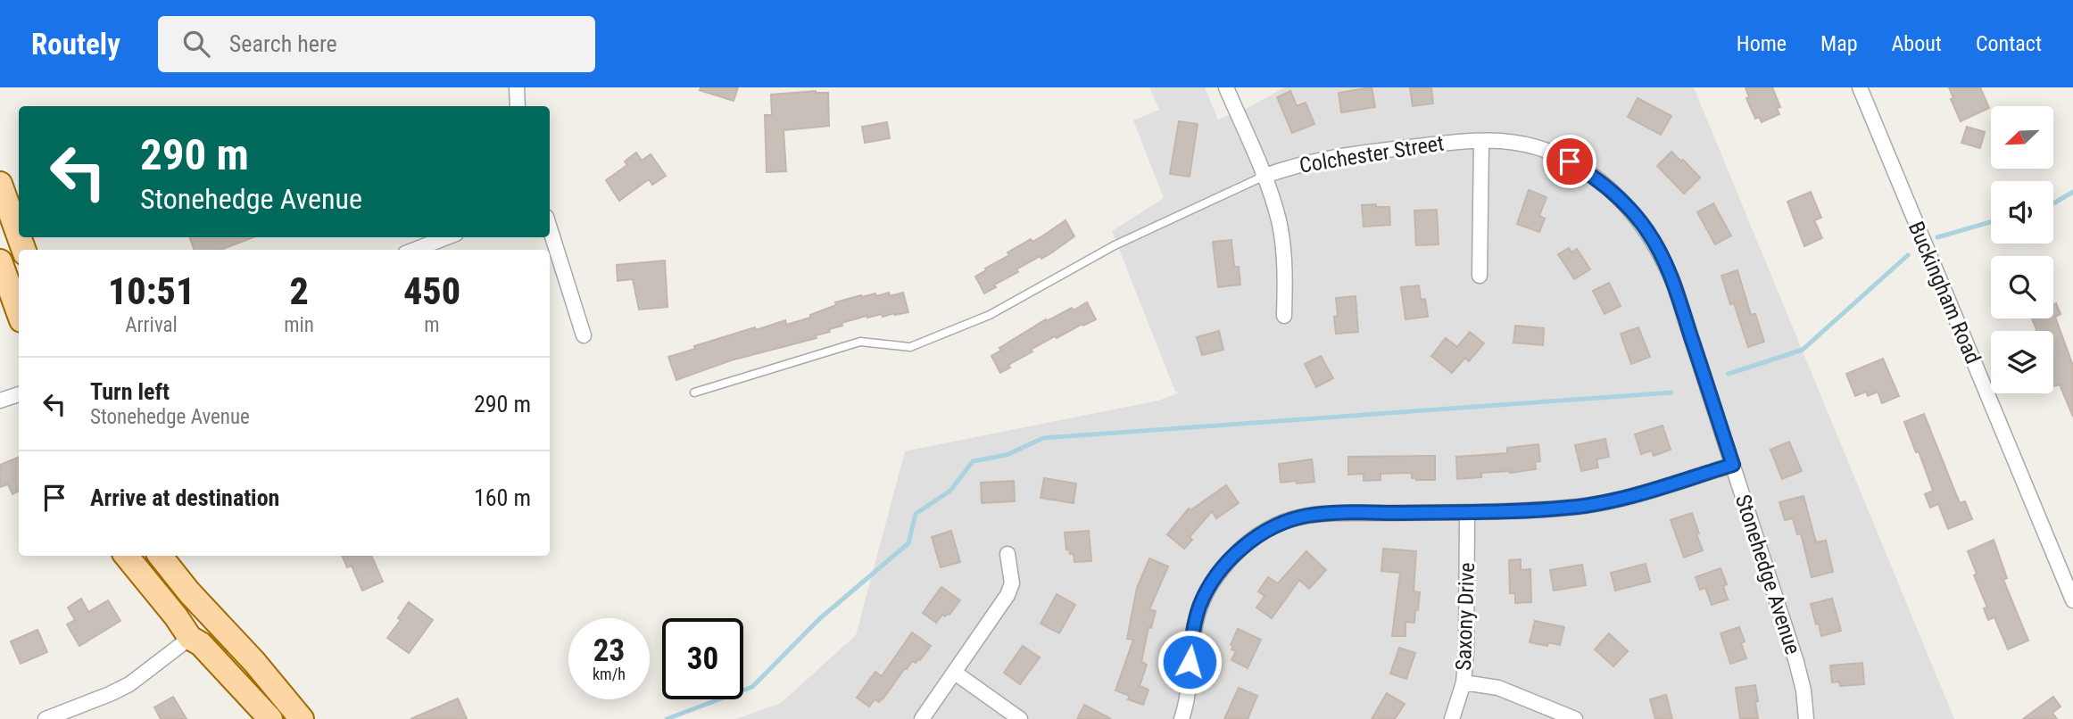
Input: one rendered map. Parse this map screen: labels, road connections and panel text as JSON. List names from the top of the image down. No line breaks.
{"streets":{"street":["Colchester Street","Buckingham Road","Stonehedge Avenue","Saxony Drive"]},"crossings":[["Colchester Street","Stonehedge Avenue"]],"north":"bottom left","page":{"header":"Routely","search":"Search here","nav":["Home","Map","About","Contact"],"turn":["290 m","Stonehedge Avenue"],"eta":["10:51","Arrival","2","min","450","m"],"list":[{"name":"Turn left","note":"Stonehedge Avenue","value":"290 m"},{"name":"Arrive at destination","value":"160 m"}],"speed":"23 km/h","limit":"30"}}
